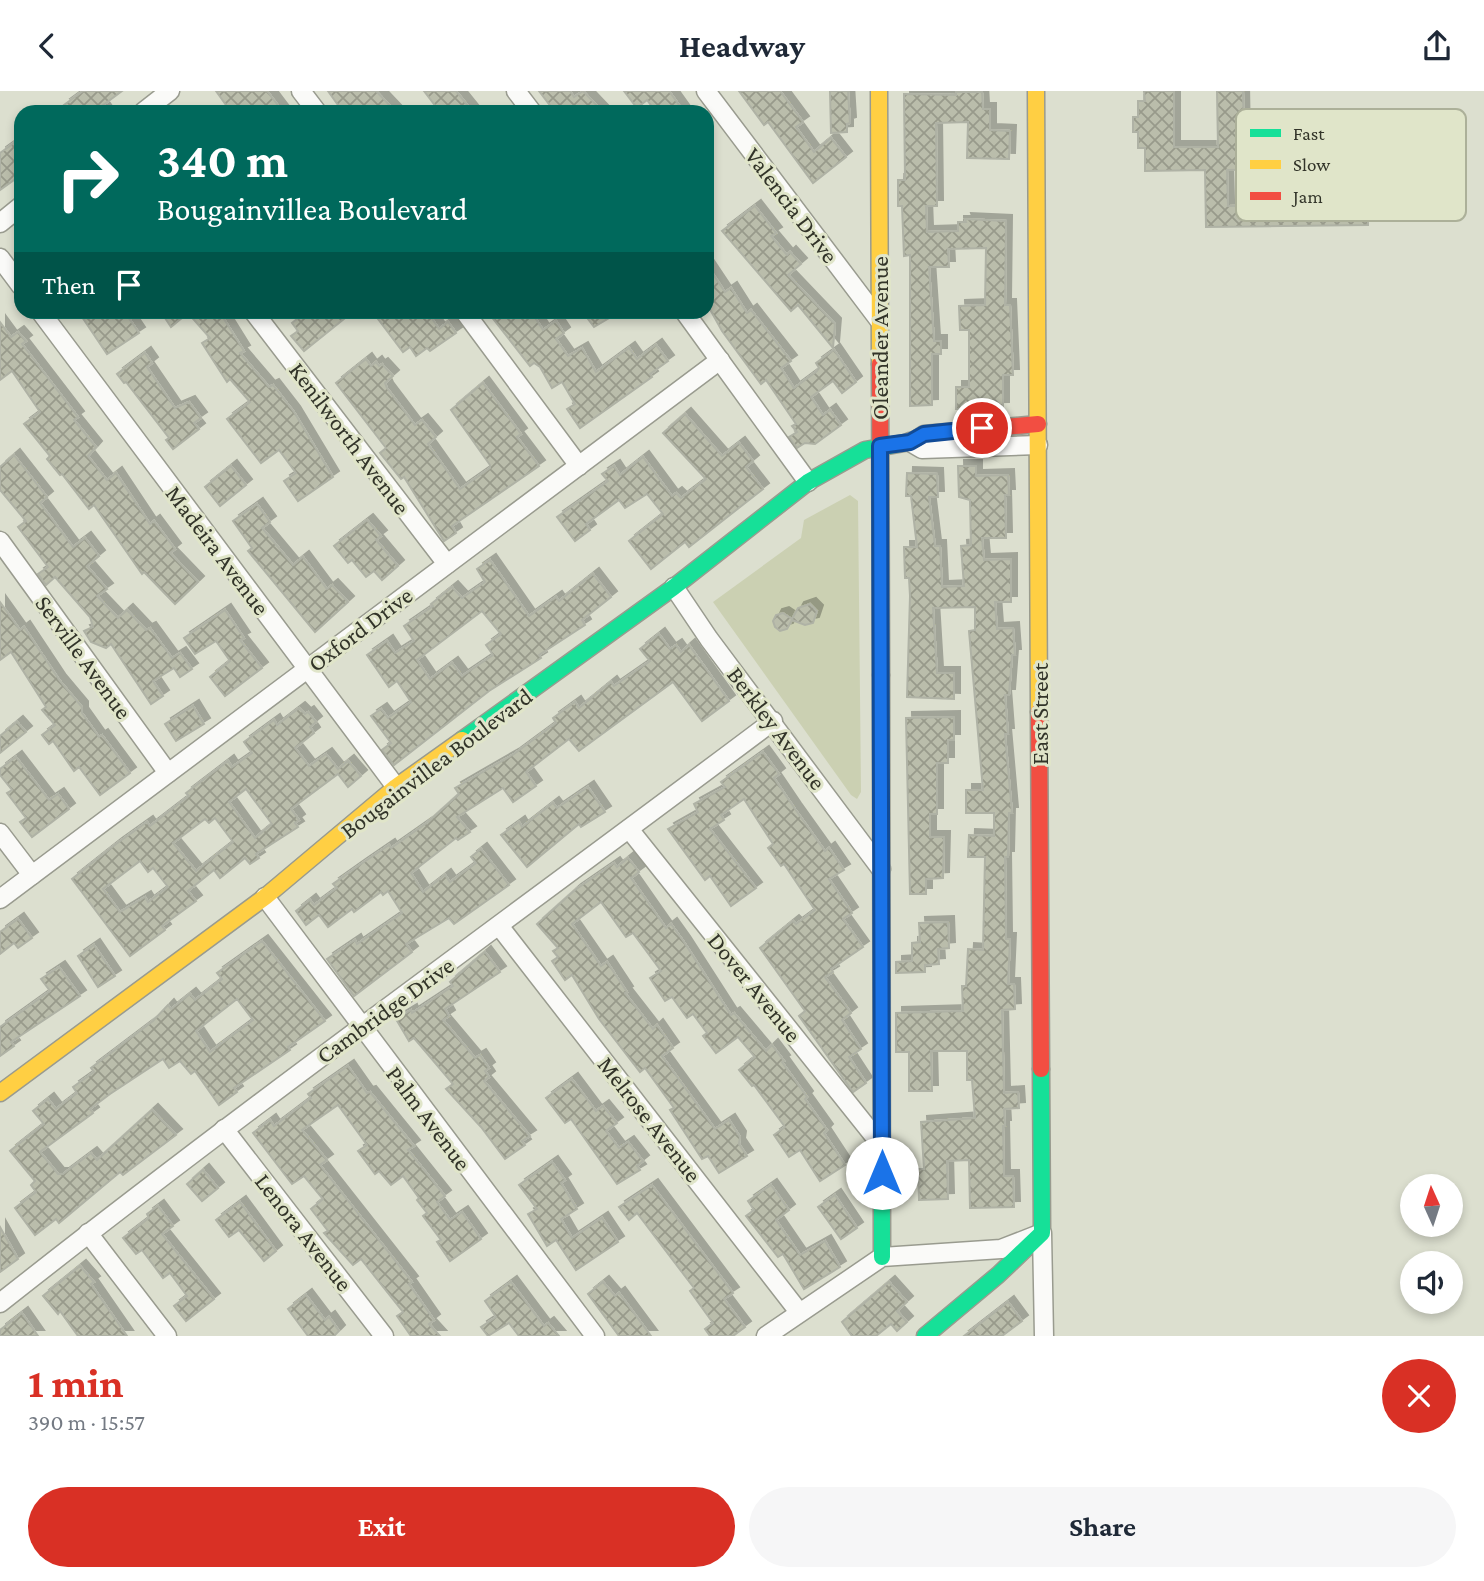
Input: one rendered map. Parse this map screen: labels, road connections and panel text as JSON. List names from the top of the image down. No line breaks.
{"streets":{"street":["Valencia Drive","Oleander Avenue","Kenilworth Avenue","Madeira Avenue","Oxford Drive","Serville Avenue","East Street","Berkley Avenue","Bougainvillea Boulevard","Dover Avenue","Cambridge Drive","Palm Avenue","Melrose Avenue","Lenora Avenue"]},"crossings":[["Valencia Drive","Oleander Avenue"],["Oleander Avenue","Berkley Avenue"],["Oleander Avenue","Bougainvillea Boulevard"],["Oleander Avenue","Dover Avenue"],["Kenilworth Avenue","Oxford Drive"],["Madeira Avenue","Oxford Drive"],["Madeira Avenue","Bougainvillea Boulevard"],["Oxford Drive","Serville Avenue"],["Berkley Avenue","Bougainvillea Boulevard"],["Berkley Avenue","Cambridge Drive"],["Bougainvillea Boulevard","Palm Avenue"],["Dover Avenue","Cambridge Drive"],["Cambridge Drive","Palm Avenue"],["Cambridge Drive","Melrose Avenue"],["Cambridge Drive","Lenora Avenue"]],"legend":["Fast","Slow","Jam"],"north":"top","page":{"header":"Headway","turn":["340 m","Bougainvillea Boulevard"],"then":"Then","heading":["1 min","390 m · 15:57"],"buttons":["Exit","Share"]}}
